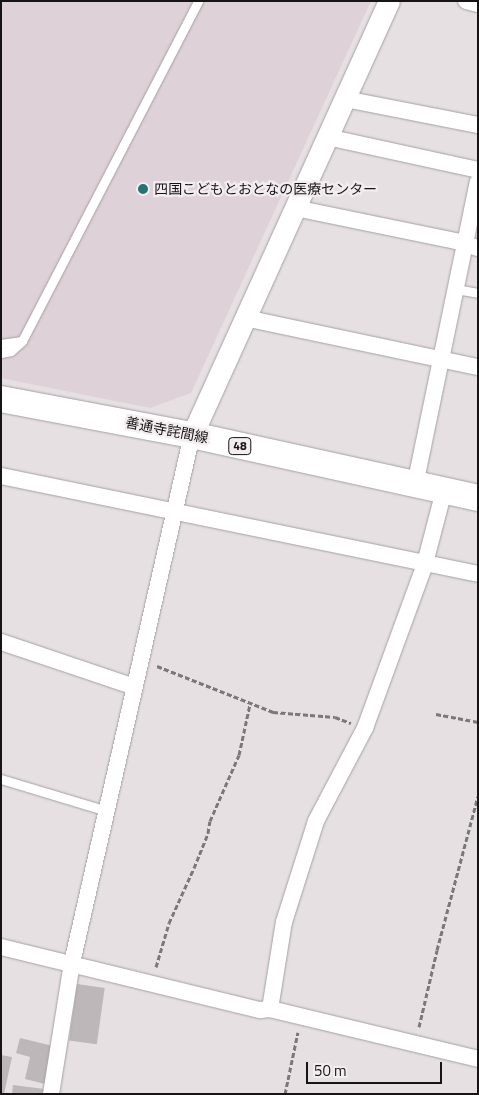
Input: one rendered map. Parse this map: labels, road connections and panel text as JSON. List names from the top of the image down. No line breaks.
{"streets":{"main road":["善通寺詫間線","48"]},"places":["四国こどもとおとなの医療センター"],"scale_bar":"50 m"}
